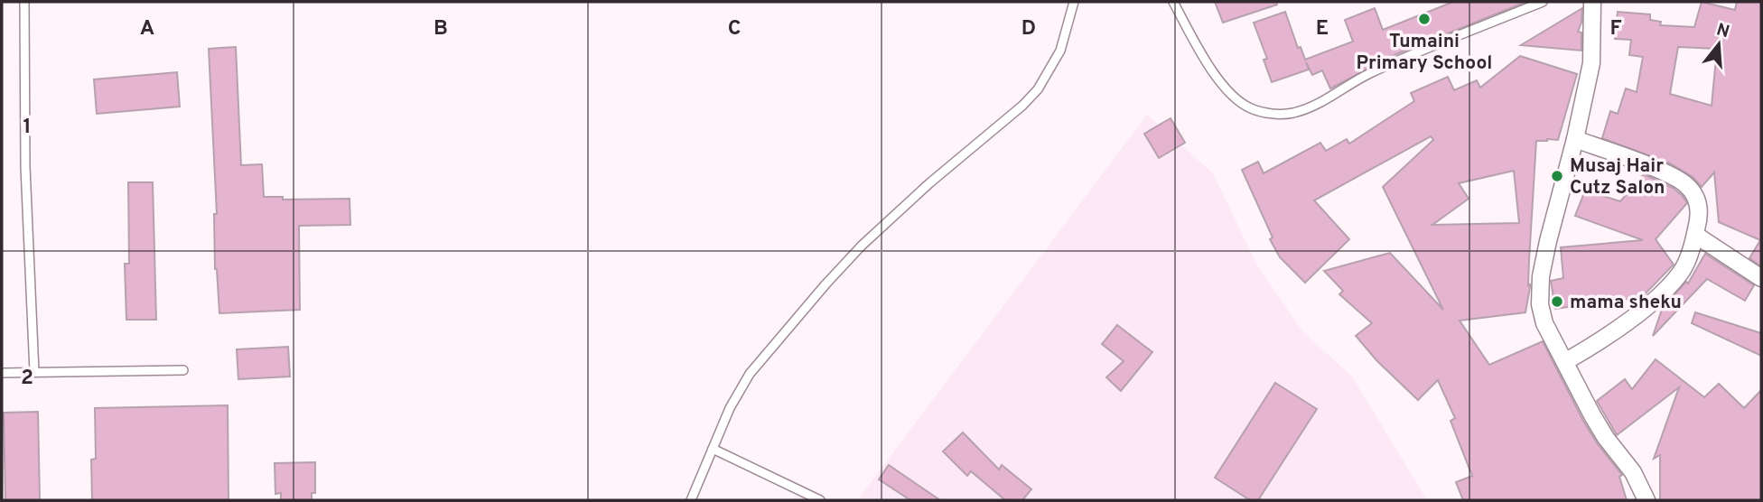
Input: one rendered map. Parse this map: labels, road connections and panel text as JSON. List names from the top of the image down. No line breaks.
{"places":["Tumaini Primary School","Musaj Hair Cutz Salon","mama sheku"],"north":"top","grid":{"columns":["A","B","C","D","E","F"],"rows":["1","2"]}}
